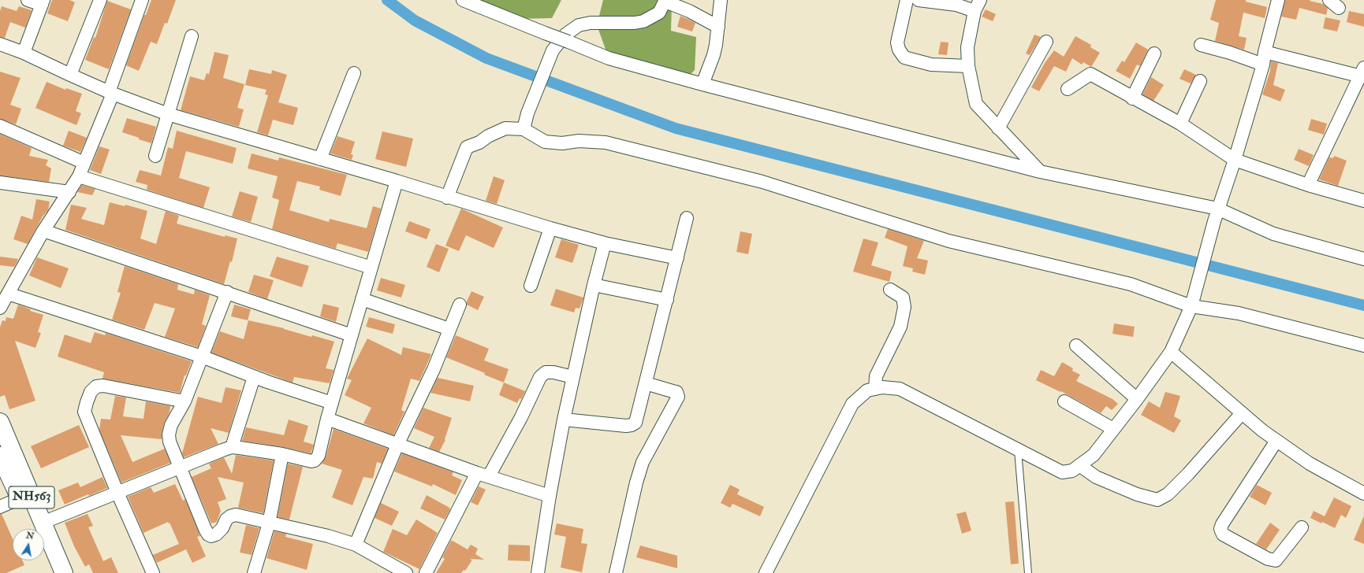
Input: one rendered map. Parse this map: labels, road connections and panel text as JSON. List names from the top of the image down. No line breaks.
{"streets":{"highway":["NH563"]},"north":"top"}
